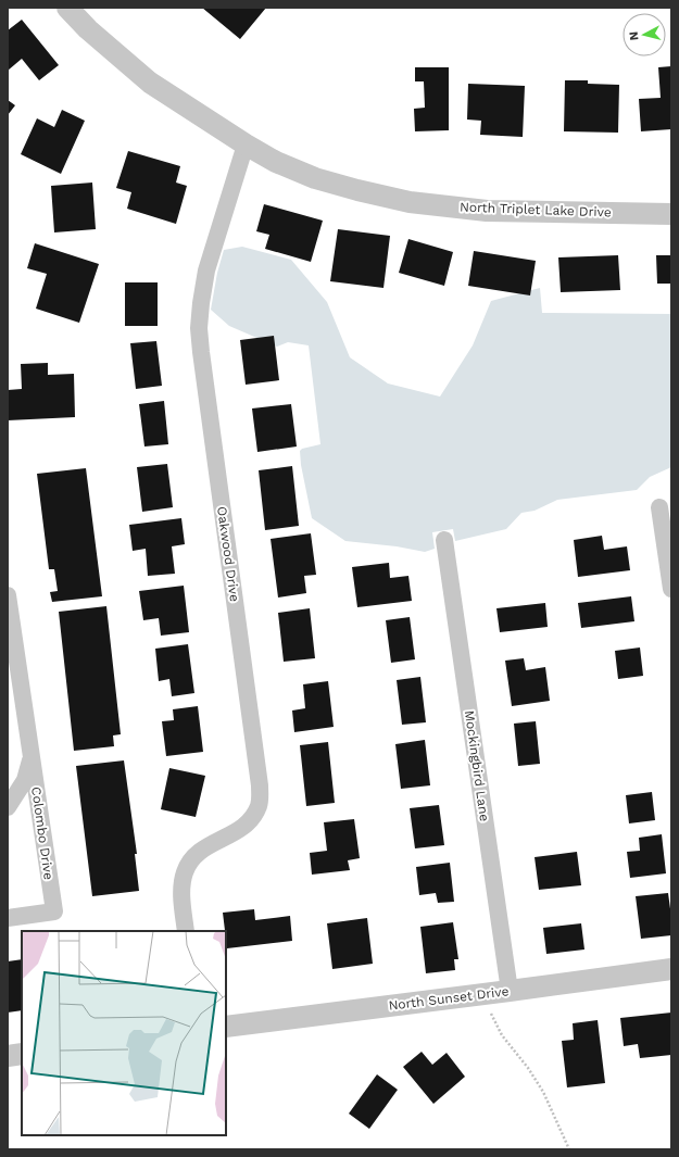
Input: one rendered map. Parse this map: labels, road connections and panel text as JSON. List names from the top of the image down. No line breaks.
{"streets":{"street":["North Triplet Lake Drive","Oakwood Drive","Mockingbird Lane","Colombo Drive","North Sunset Drive"]},"crossings":[["North Triplet Lake Drive","Oakwood Drive"],["Mockingbird Lane","North Sunset Drive"]],"north":"left"}
